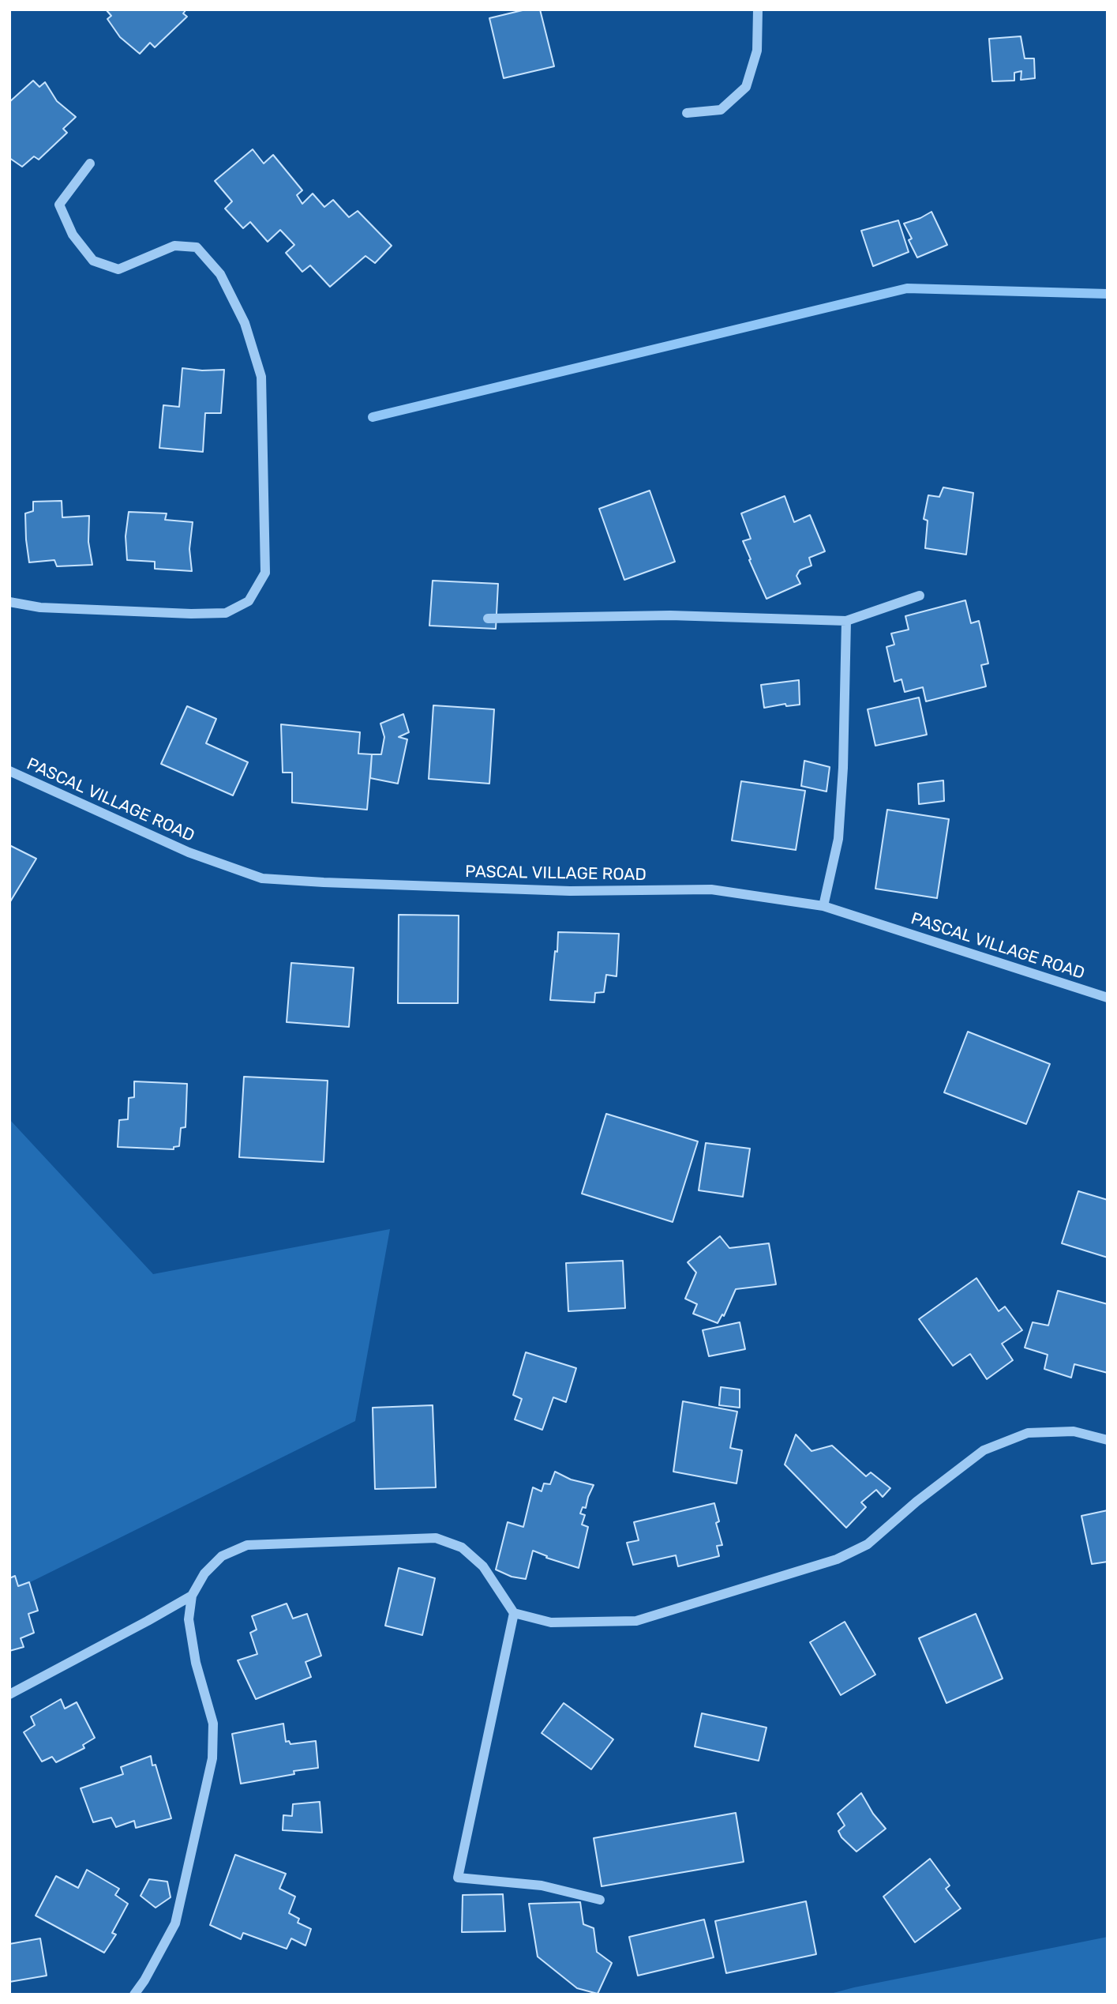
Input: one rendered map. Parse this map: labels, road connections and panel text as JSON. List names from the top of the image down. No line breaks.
{"streets":{"street":["PASCAL VILLAGE ROAD"]}}
